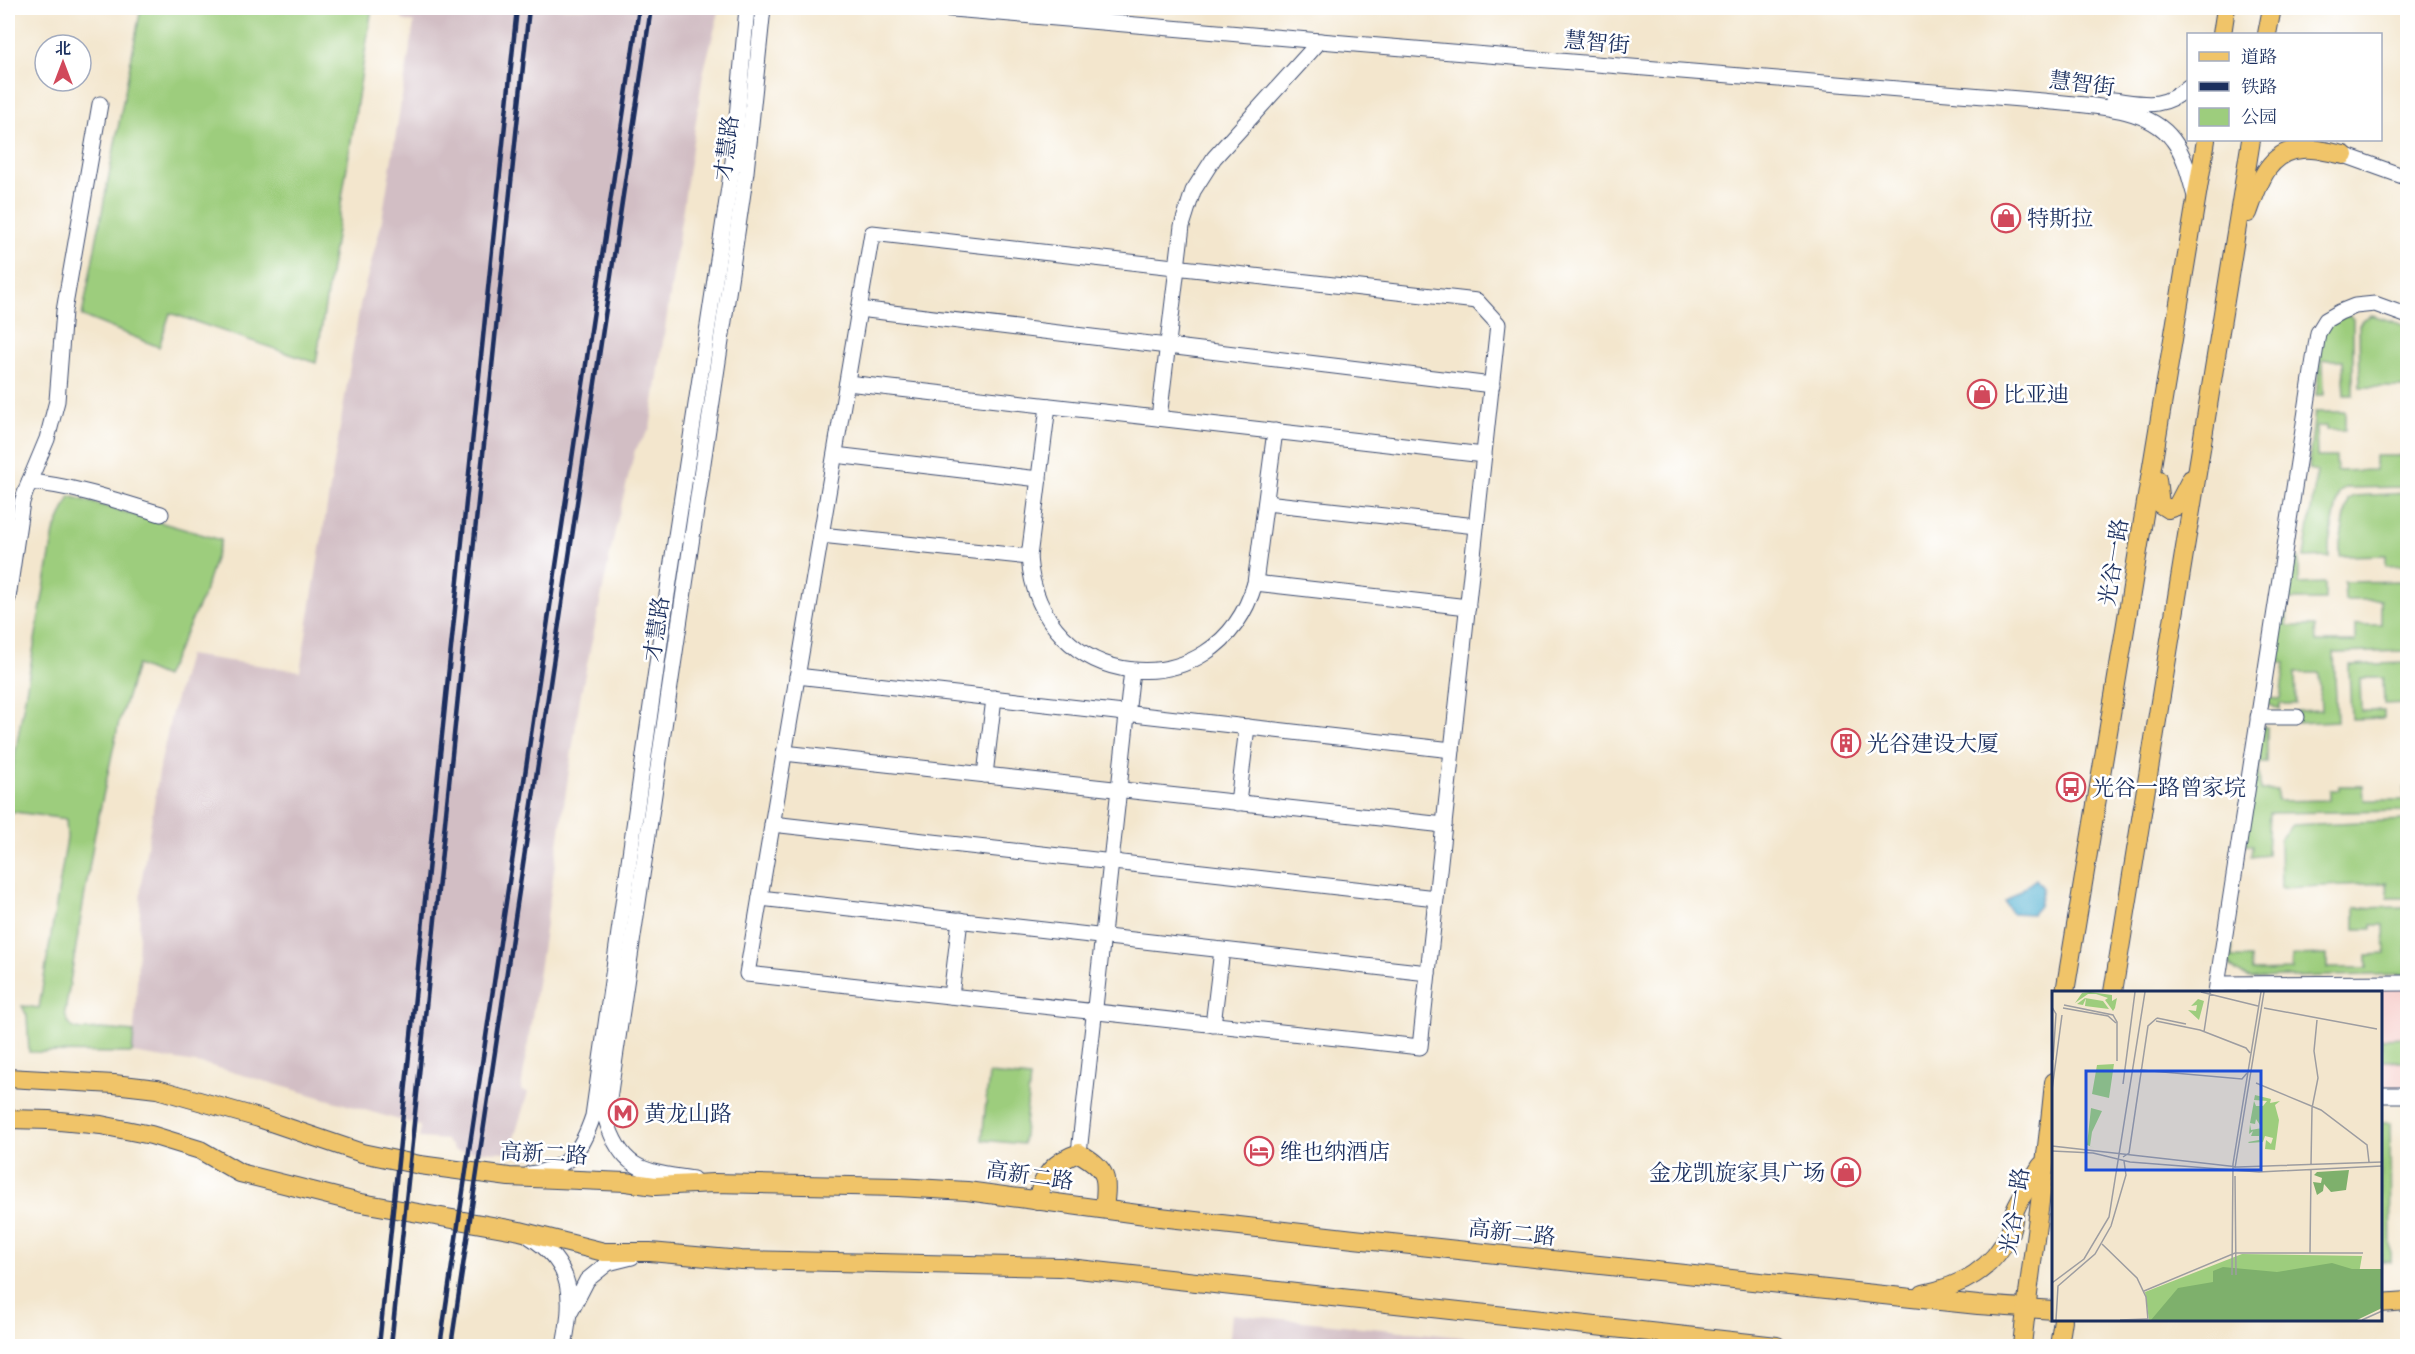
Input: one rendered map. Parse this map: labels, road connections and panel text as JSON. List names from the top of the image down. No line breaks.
{"streets":{"main road":["光谷一路","高新二路"],"street":["慧智街","才慧路"]},"crossings":[["慧智街","光谷一路"],["才慧路","高新二路"],["光谷一路","高新二路"]],"places":{"shop":["特斯拉","比亚迪","金龙凯旋家具广场"],"building":["光谷建设大厦"],"bus stop":["光谷一路曾家垸"],"metro station":["黄龙山路"],"hotel":["维也纳酒店"]},"legend":["道路","铁路","公园"],"north":"top"}
